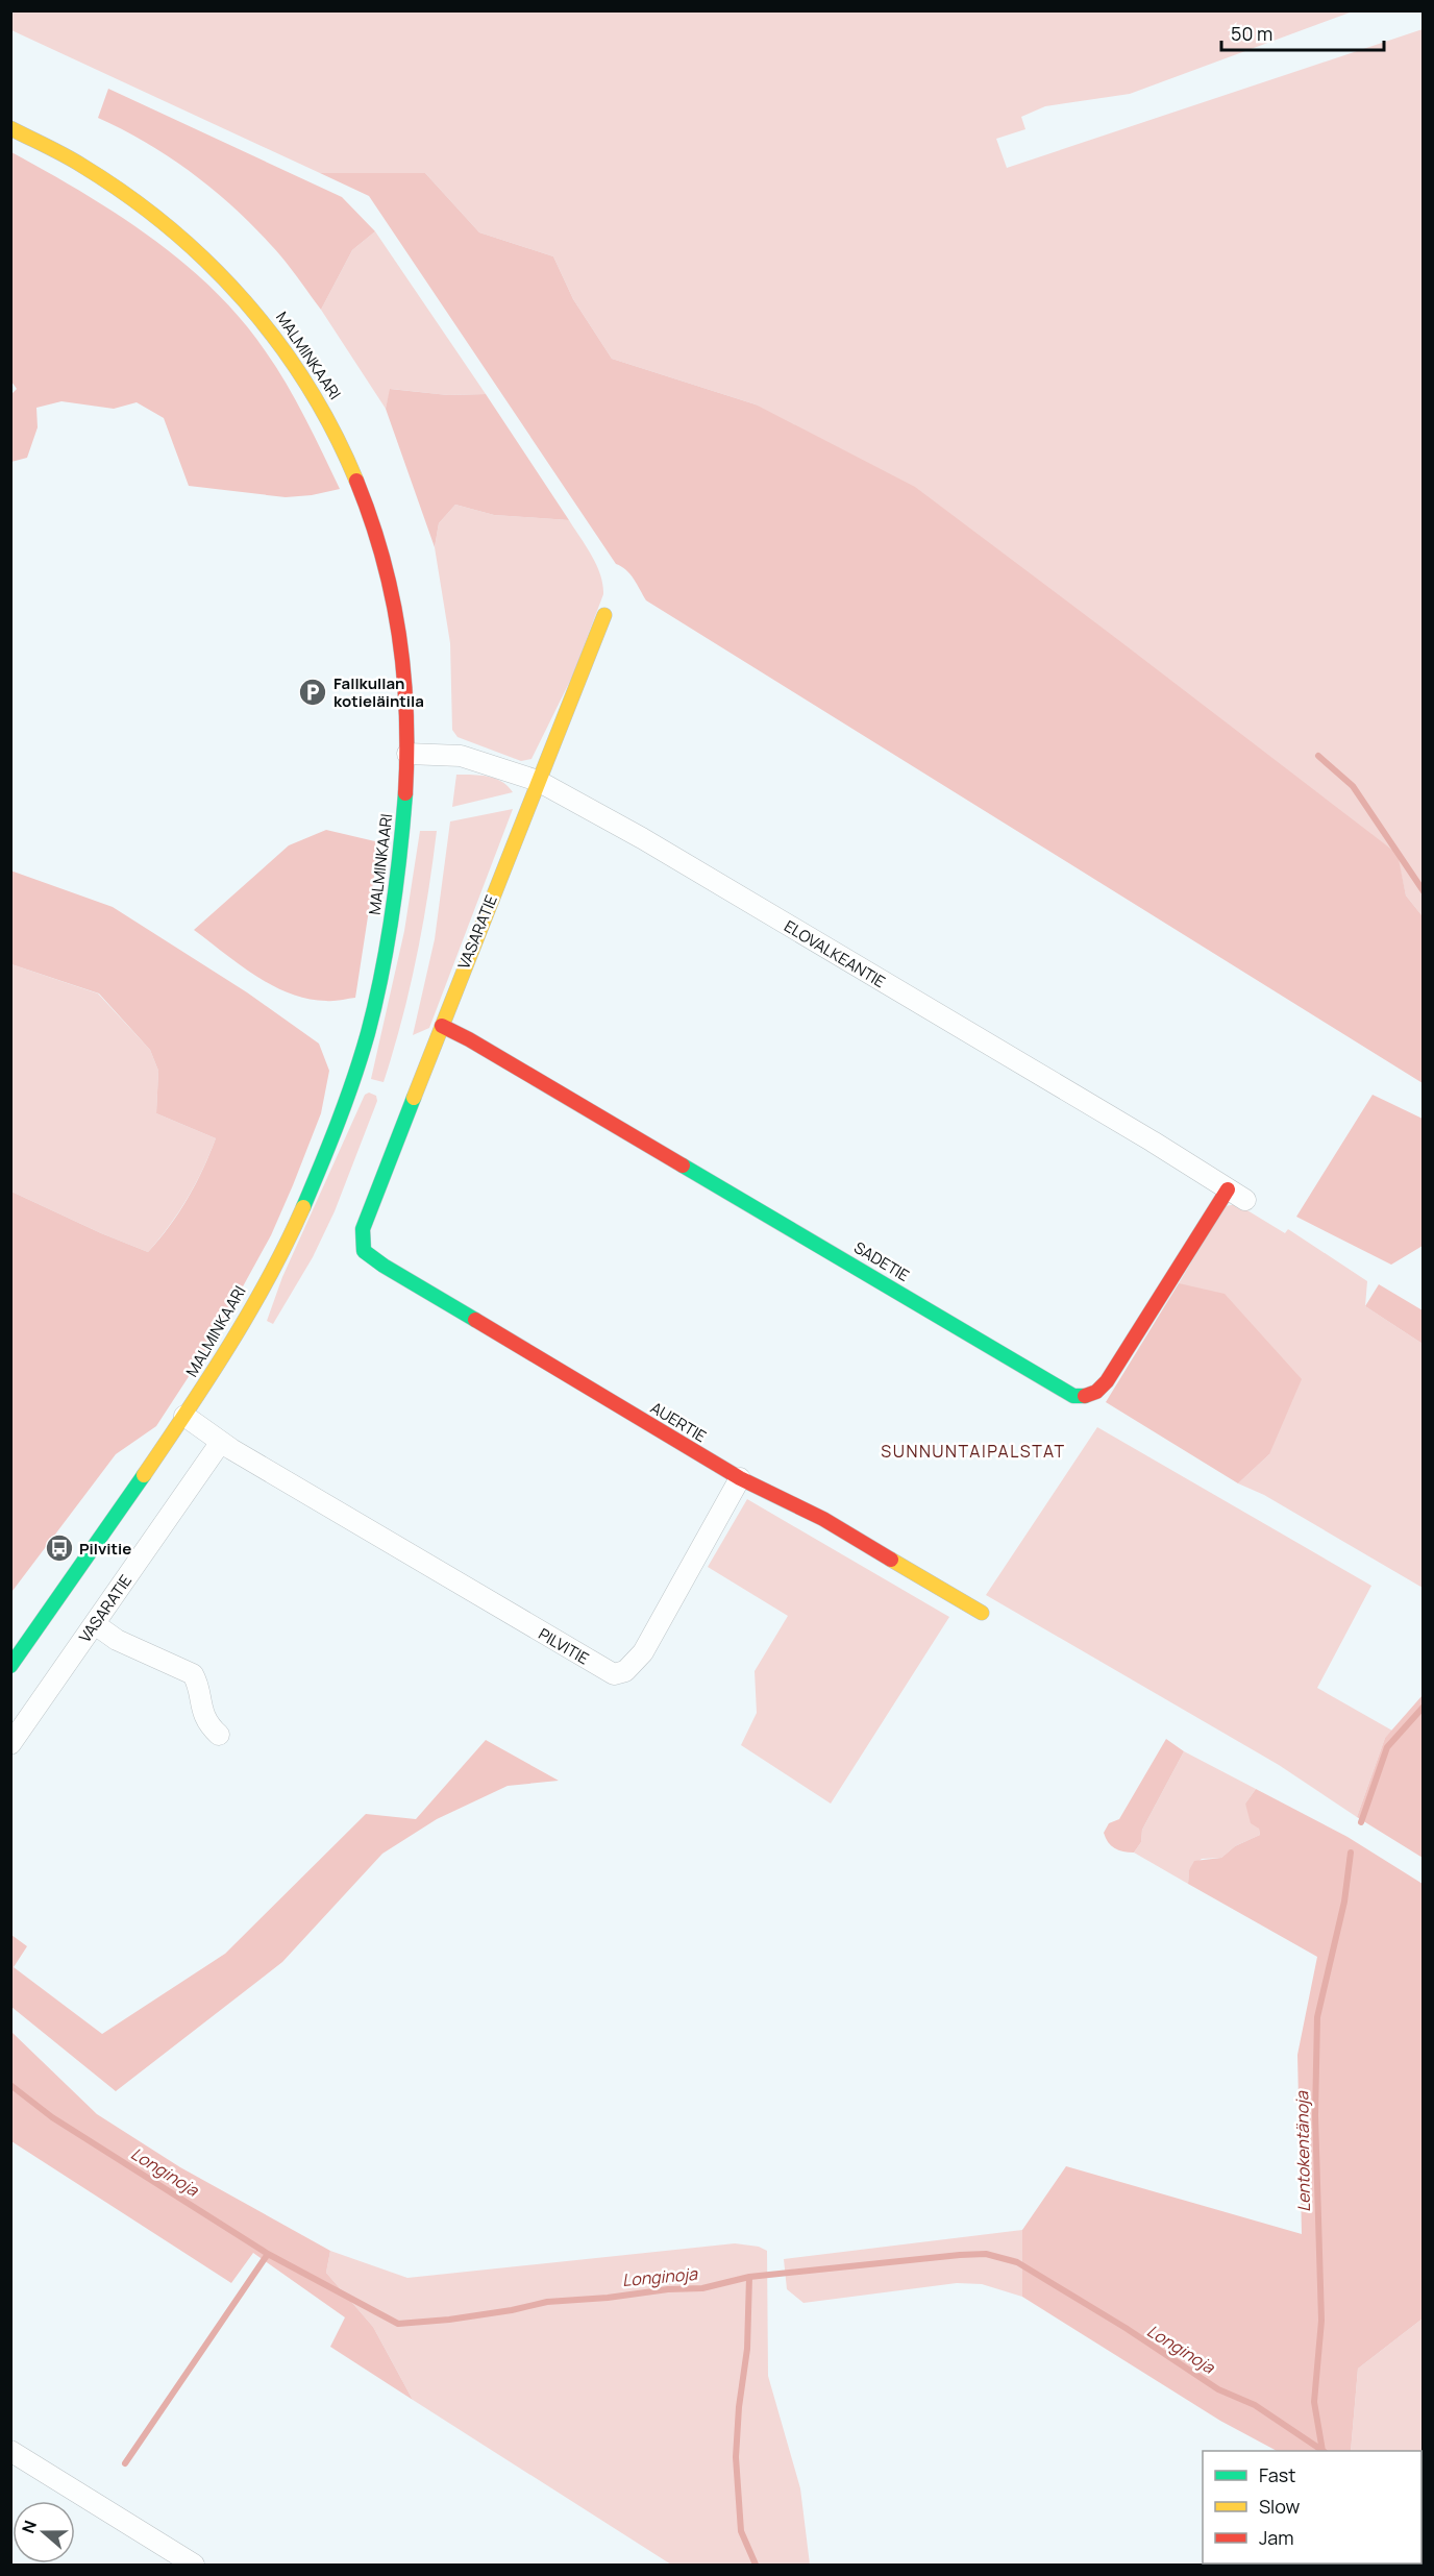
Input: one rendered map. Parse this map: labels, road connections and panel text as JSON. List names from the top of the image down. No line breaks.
{"streets":{"street":["MALMINKAARI","VASARATIE","ELOVALKEANTIE","SADETIE","AUERTIE","PILVITIE"]},"crossings":[["MALMINKAARI","ELOVALKEANTIE"],["MALMINKAARI","PILVITIE"],["VASARATIE","ELOVALKEANTIE"],["VASARATIE","SADETIE"],["VASARATIE","AUERTIE"],["VASARATIE","PILVITIE"],["ELOVALKEANTIE","SADETIE"],["AUERTIE","PILVITIE"]],"districts":["SUNNUNTAIPALSTAT"],"water":["Lentokentänoja","Longinoja"],"places":{"parking":["Fallkullan kotieläintila"],"bus stop":["Pilvitie"]},"legend":["Fast","Slow","Jam"],"scale_bar":"50 m","north":"left"}
